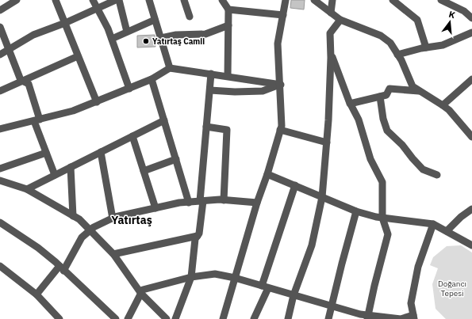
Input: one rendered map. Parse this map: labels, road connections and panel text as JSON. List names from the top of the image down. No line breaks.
{"districts":["Yatırtaş"],"parks":["Doğancı Tepesi"],"places":["Yatırtaş Camii"],"north":"top"}
